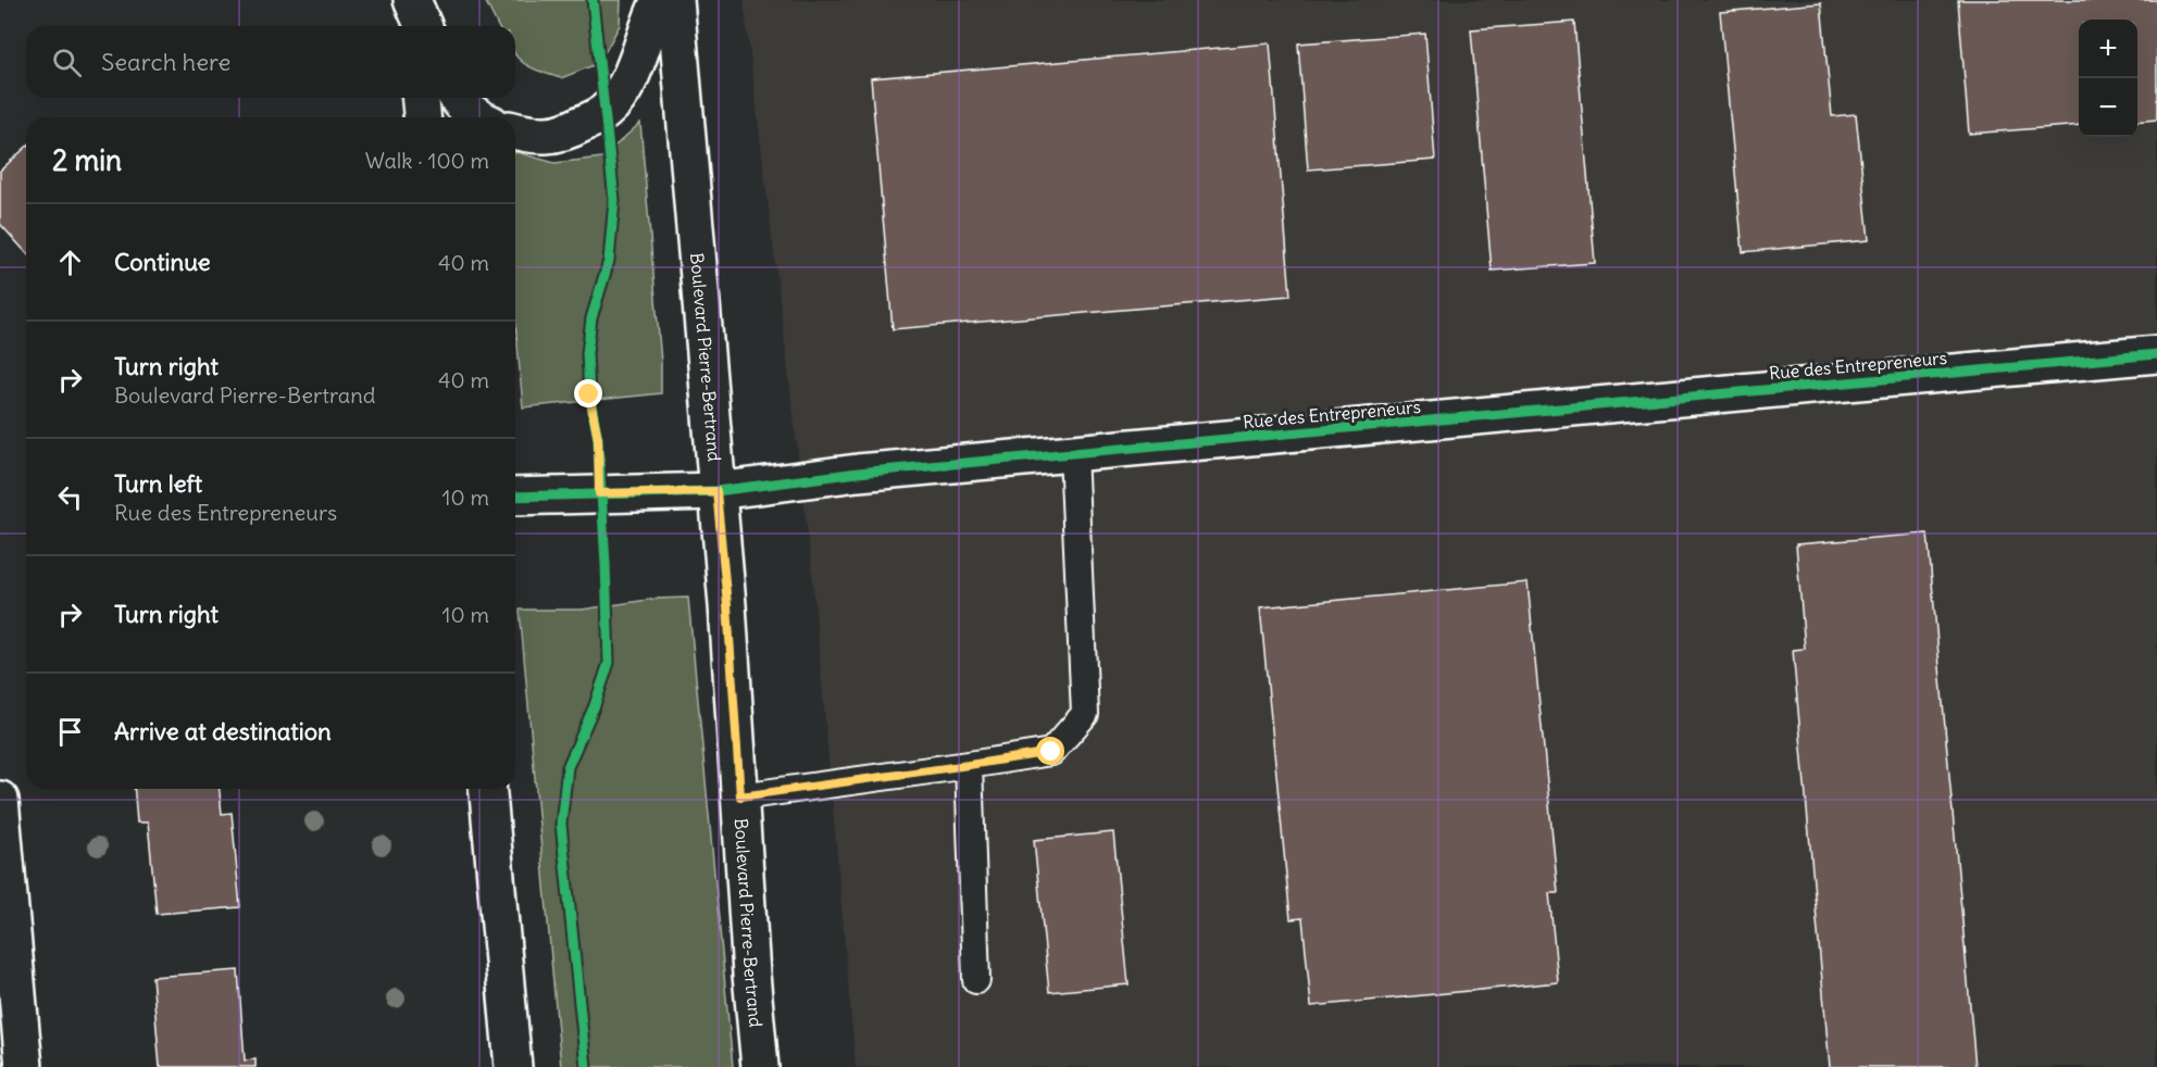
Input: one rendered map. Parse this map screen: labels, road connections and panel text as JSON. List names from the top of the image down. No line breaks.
{"streets":{"street":["Boulevard Pierre-Bertrand","Rue des Entrepreneurs"]},"crossings":[["Boulevard Pierre-Bertrand","Rue des Entrepreneurs"]],"page":{"map_buttons":["+","−"],"search":"Search here","heading":["2 min","Walk · 100 m"],"list":[["Continue","40 m"],["Turn right","Boulevard Pierre-Bertrand","40 m"],["Turn left","Rue des Entrepreneurs","10 m"],["Turn right","10 m"],"Arrive at destination"]}}
